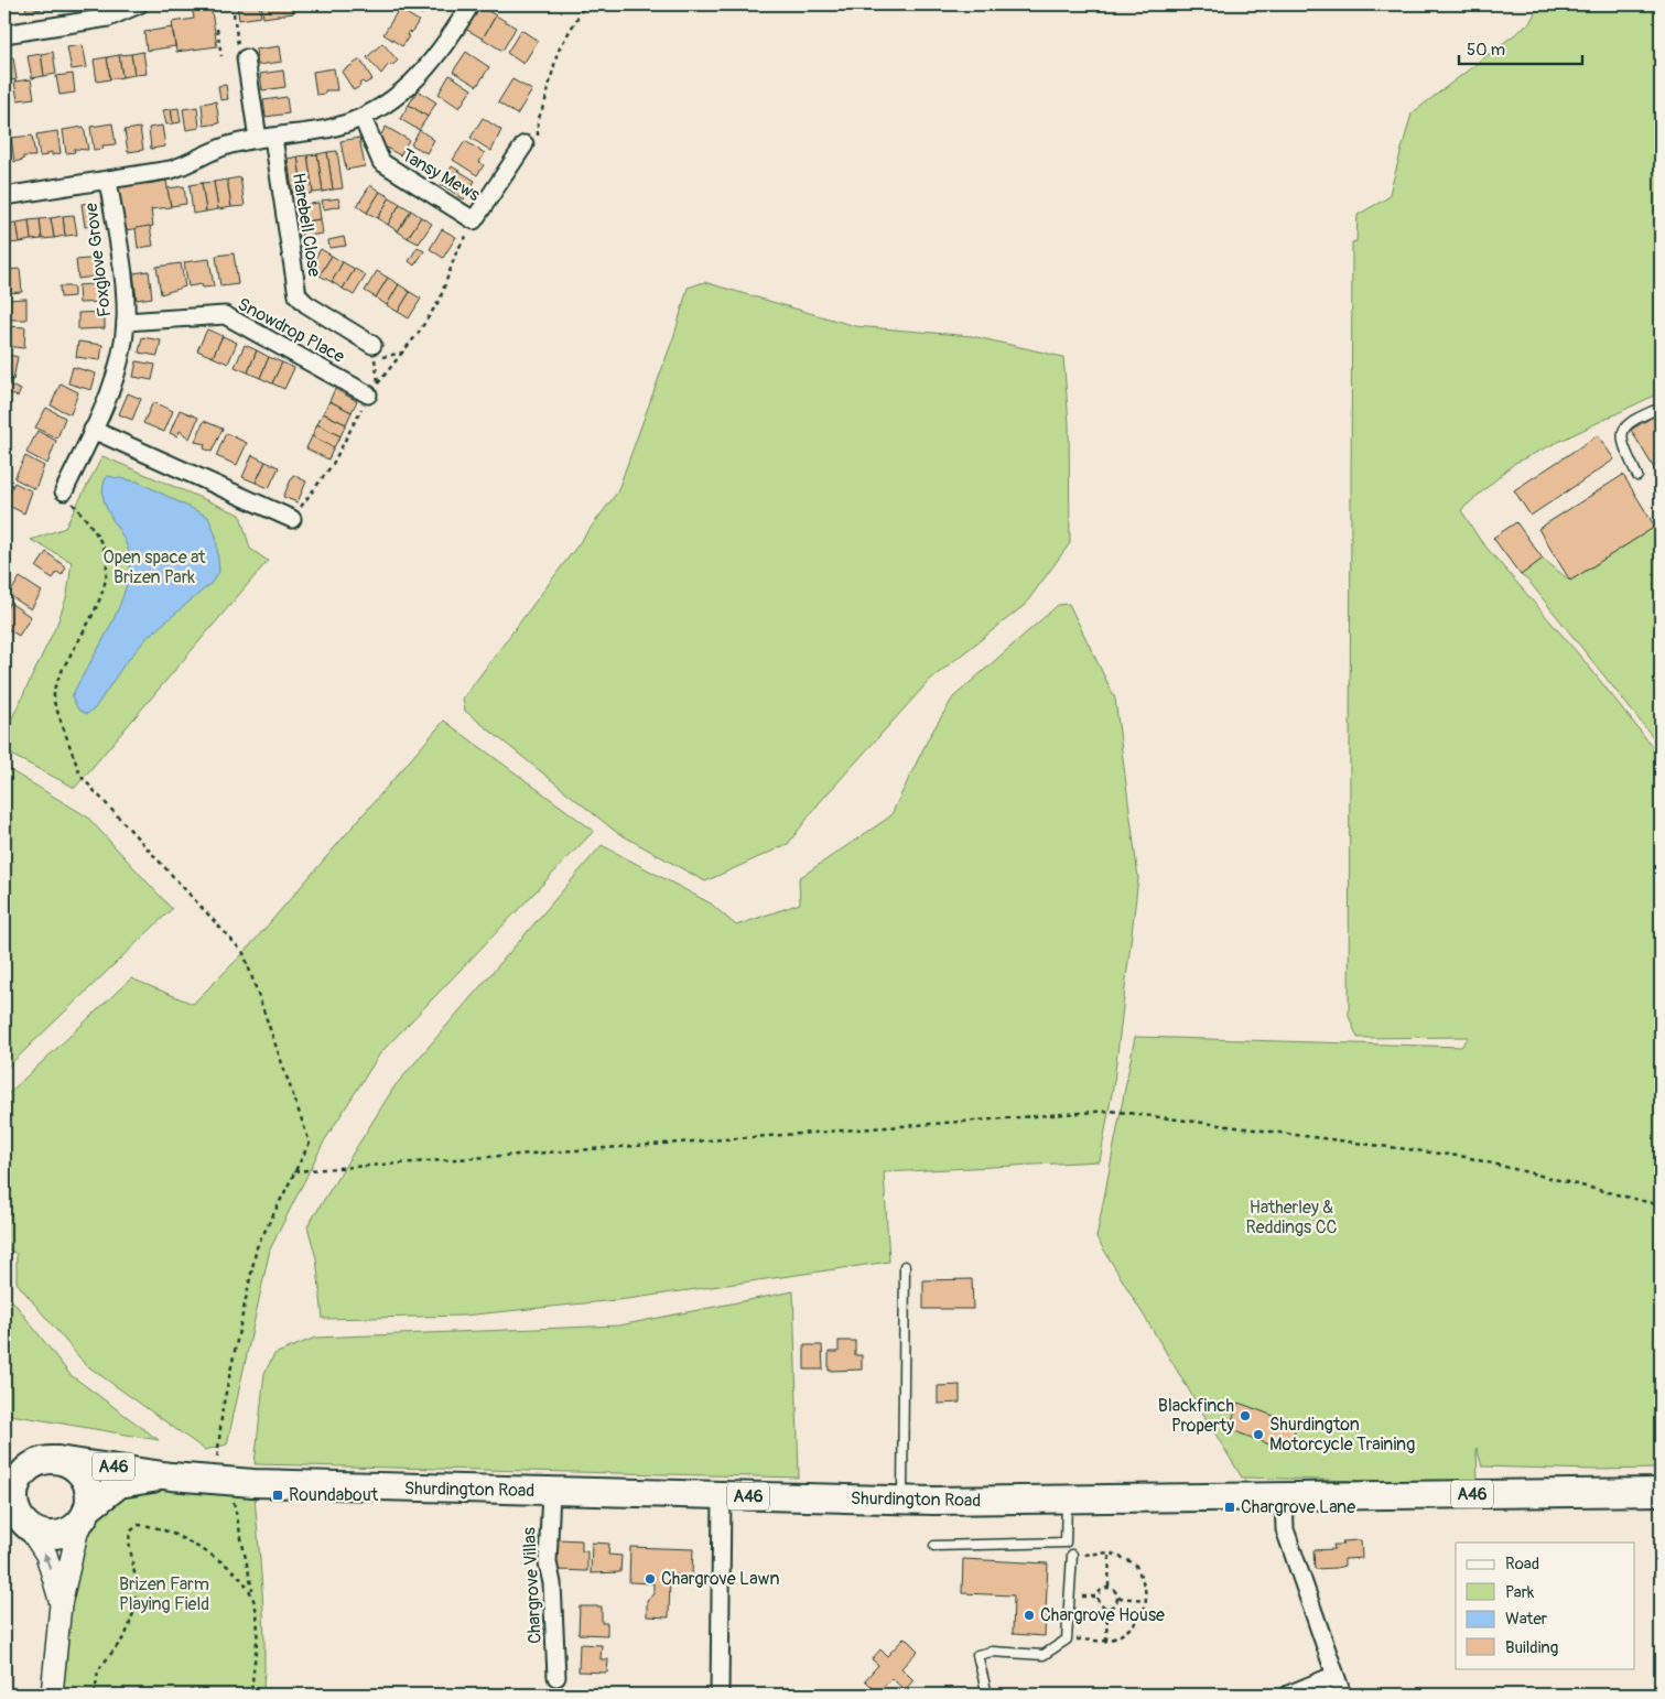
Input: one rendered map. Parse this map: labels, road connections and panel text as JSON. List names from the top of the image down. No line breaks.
{"streets":{"main road":["A46","Shurdington Road"],"street":["Tansy Mews","Harebell Close","Foxglove Grove","Snowdrop Place","Chargrove Villas"]},"crossings":[["Foxglove Grove","Snowdrop Place"],["Shurdington Road","Chargrove Villas"]],"parks":["Open space at Brizen Park","Hatherley & Reddings CC","Brizen Farm Playing Field"],"places":{"other":["Blackfinch Property","Shurdington Motorcycle Training","Chargrove Lawn","Chargrove House"],"transit":["Roundabout","Chargrove Lane"]},"legend":["Road","Park","Water","Building"],"scale_bar":"50 m"}
